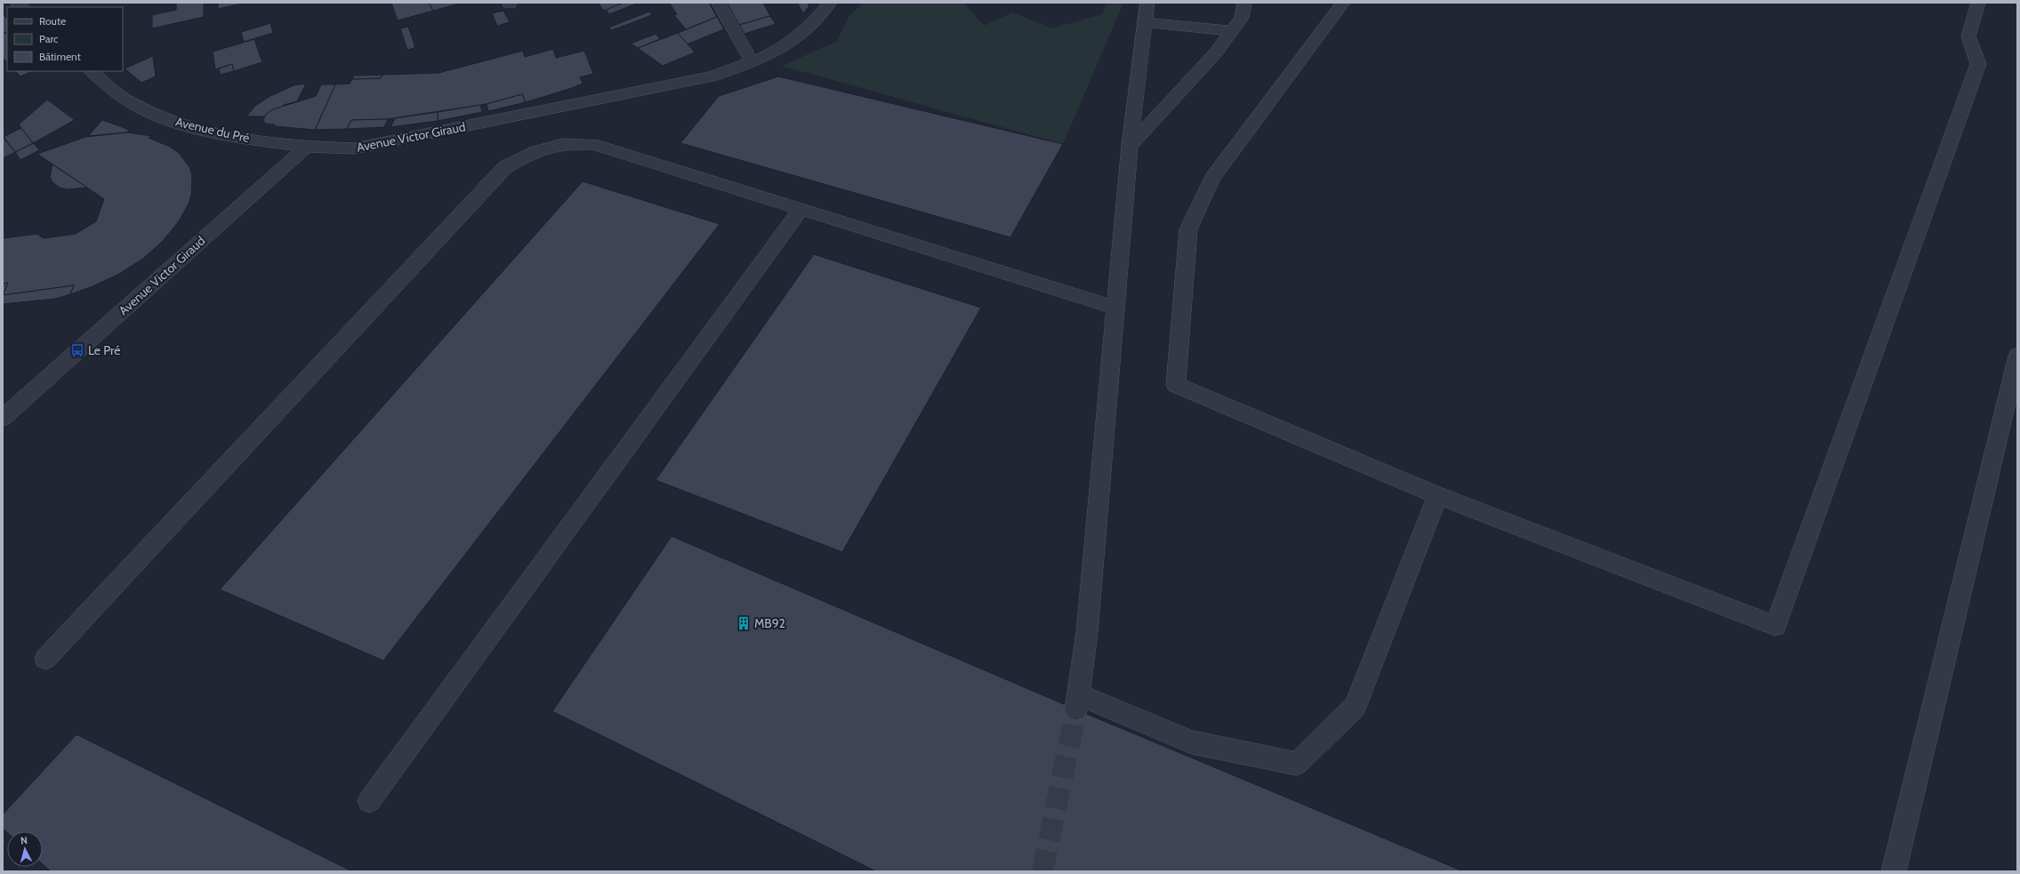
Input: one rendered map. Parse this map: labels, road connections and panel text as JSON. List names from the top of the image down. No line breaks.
{"streets":{"street":["Avenue du Pré","Avenue Victor Giraud"]},"crossings":[["Avenue du Pré","Avenue Victor Giraud"]],"places":{"bus stop":["Le Pré"],"building":["MB92"]},"legend":["Route","Parc","Bâtiment"],"north":"top"}
